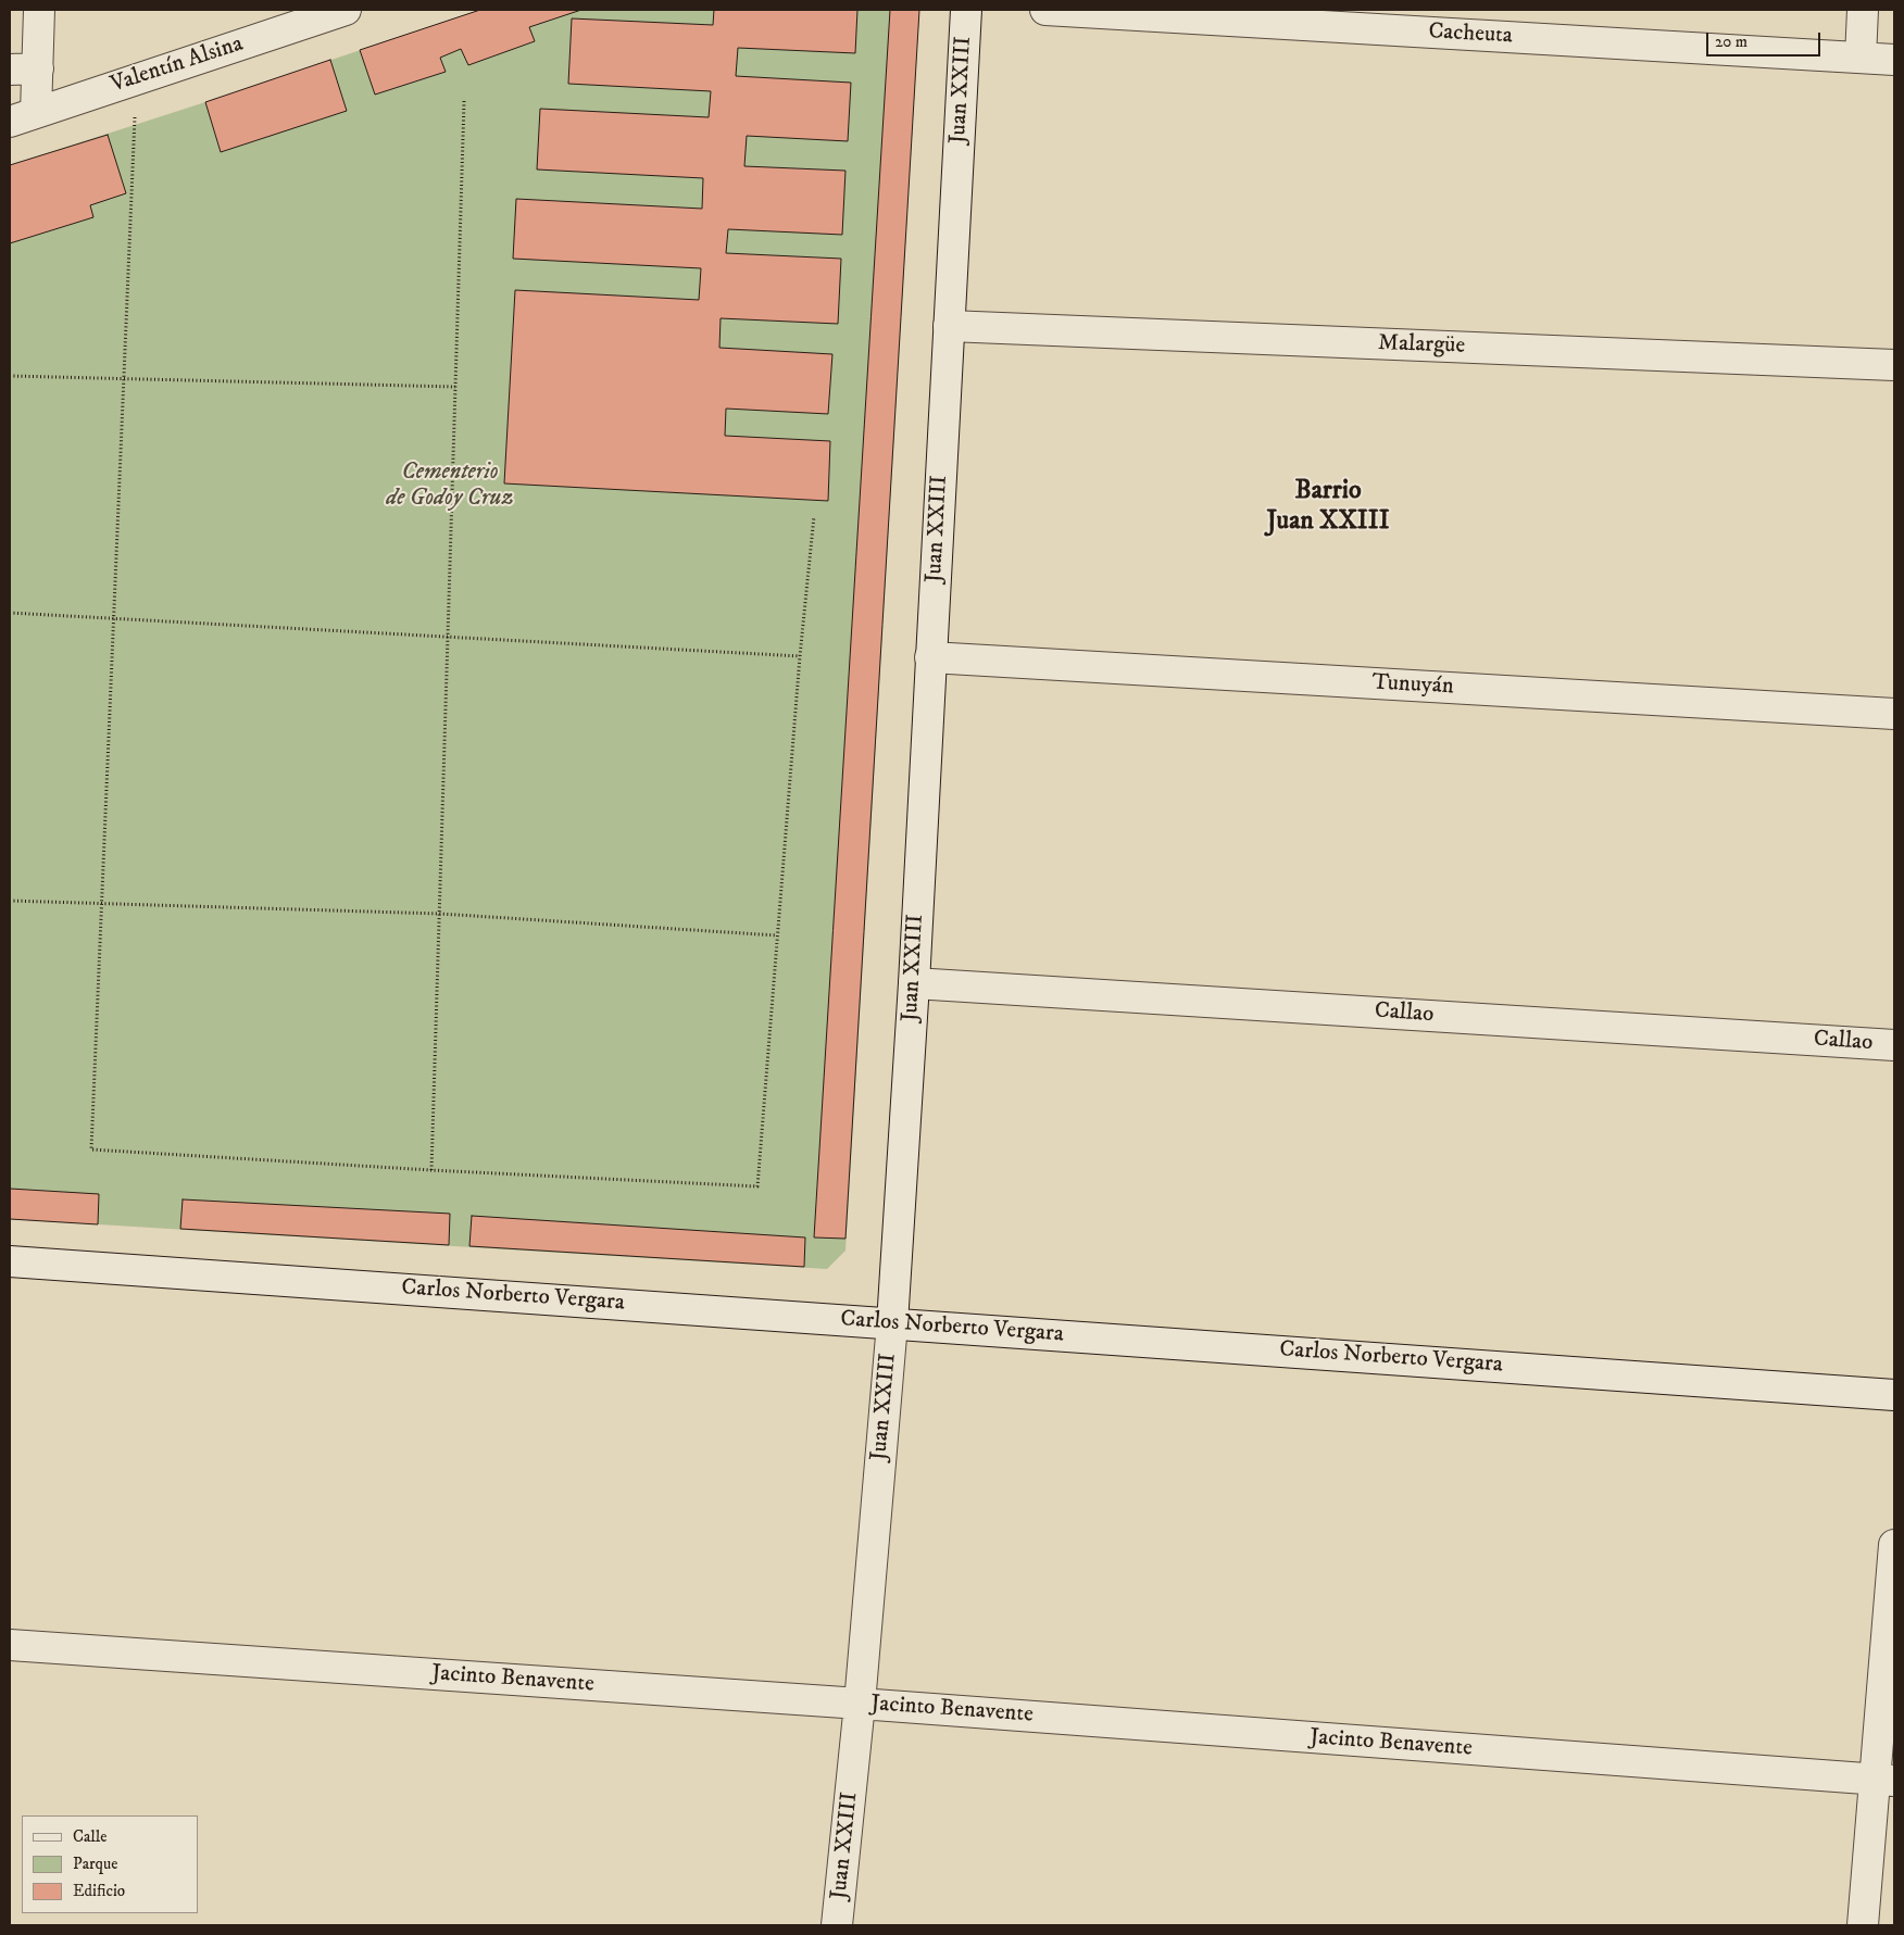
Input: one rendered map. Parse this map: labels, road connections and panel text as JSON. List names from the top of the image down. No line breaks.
{"streets":{"street":["Cacheuta","Valentín Alsina","Juan XXIII","Malargüe","Tunuyán","Callao","Carlos Norberto Vergara","Jacinto Benavente"]},"crossings":[["Juan XXIII","Malargüe"],["Juan XXIII","Tunuyán"],["Juan XXIII","Callao"],["Juan XXIII","Carlos Norberto Vergara"],["Juan XXIII","Jacinto Benavente"]],"districts":["Barrio Juan XXIII"],"parks":["Cementerio de Godoy Cruz"],"legend":["Calle","Parque","Edificio"],"scale_bar":"20 m"}
